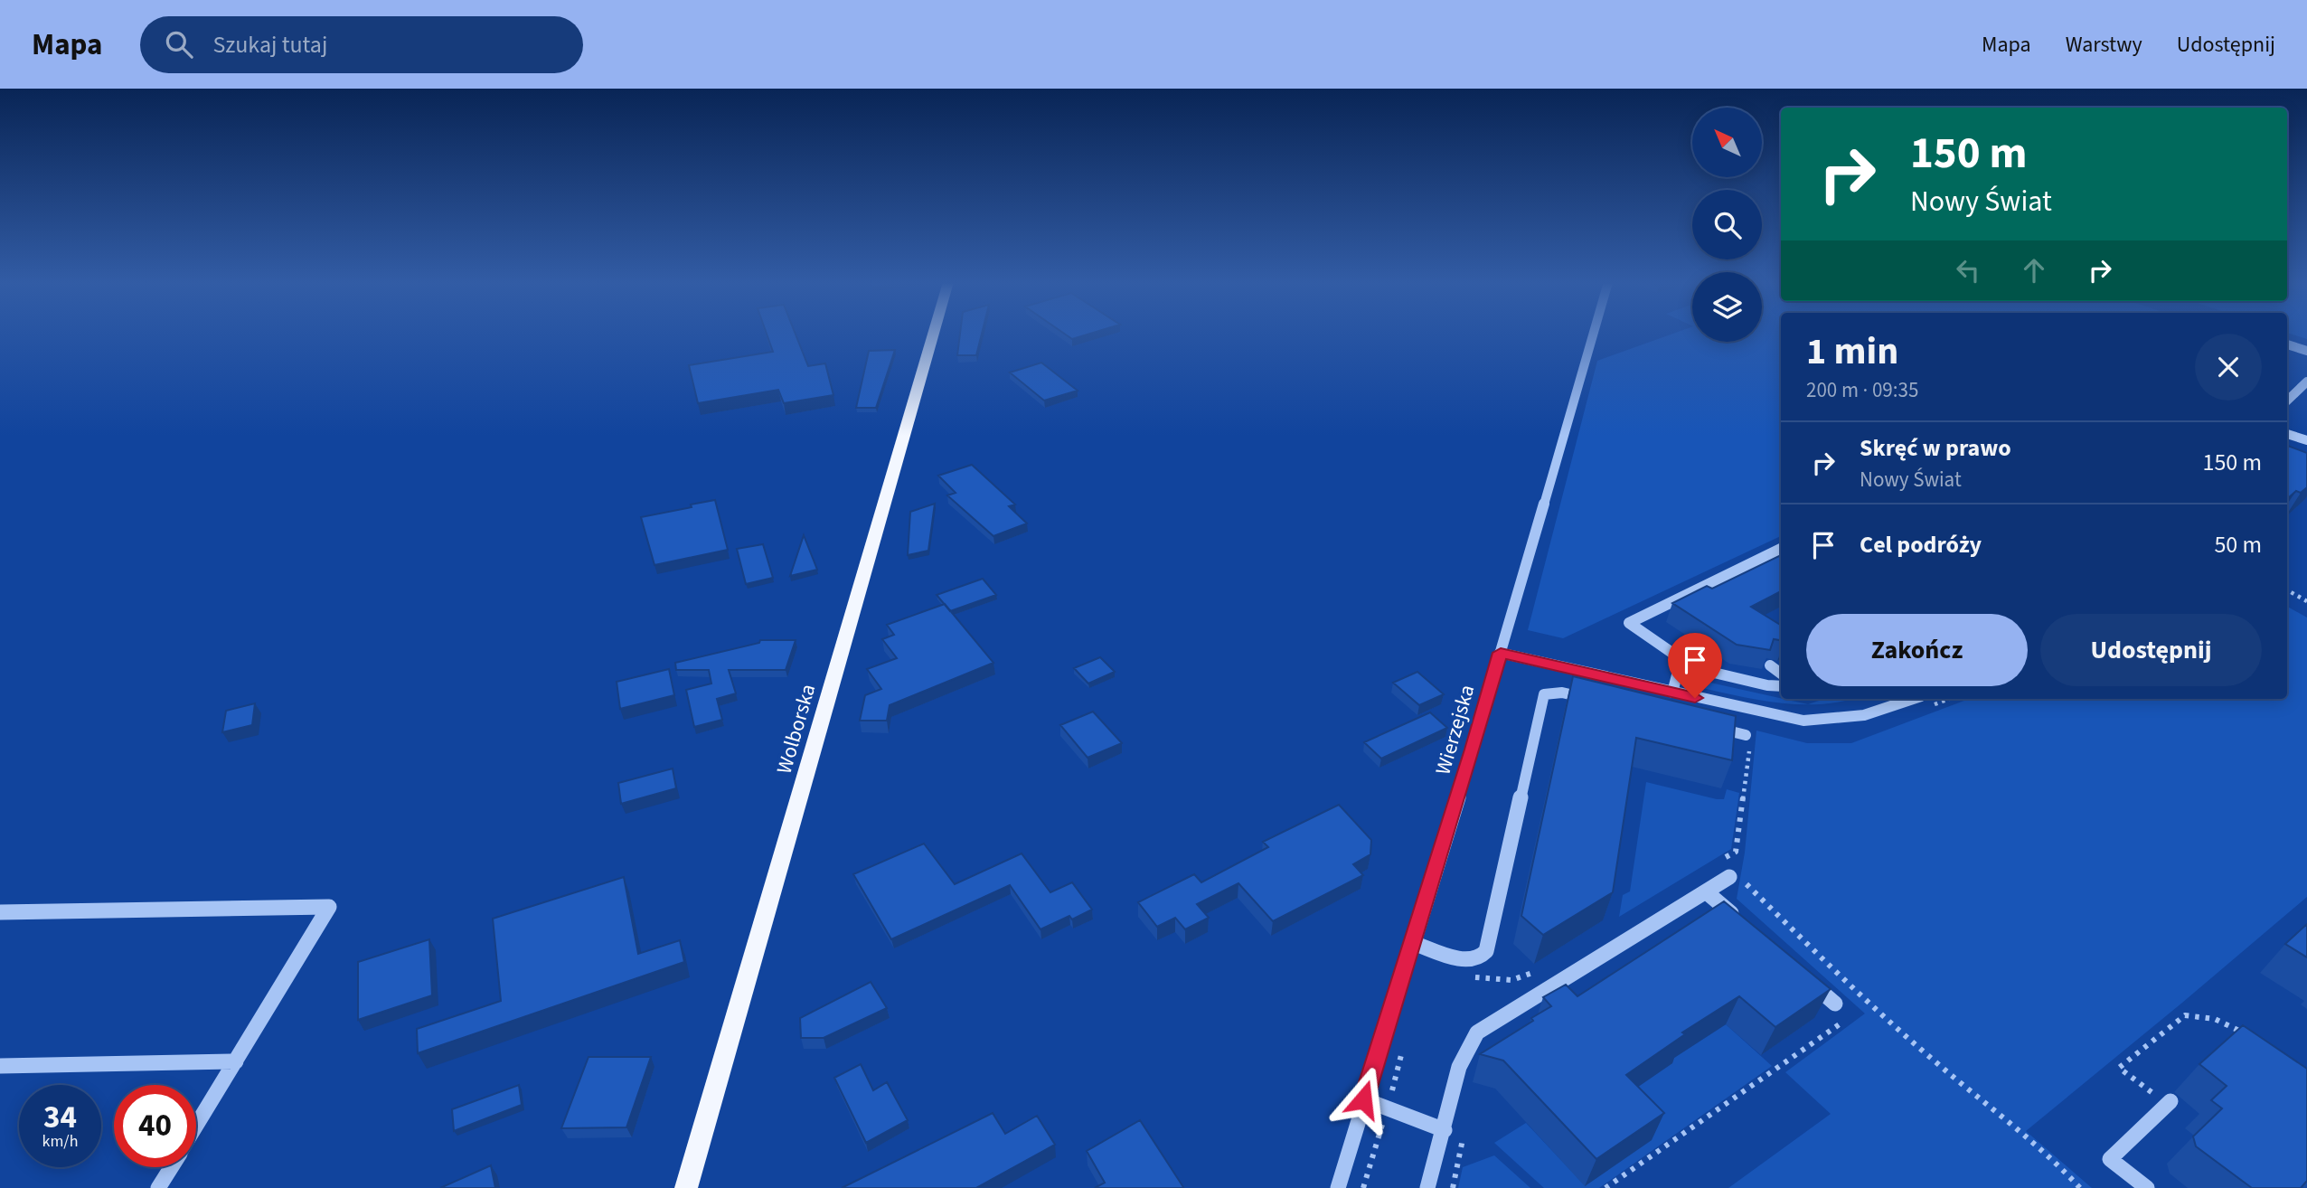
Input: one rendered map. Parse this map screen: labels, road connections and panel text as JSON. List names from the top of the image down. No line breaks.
{"streets":{"main road":["Wolborska"],"street":["Wierzejska"]},"north":"top left","page":{"header":"Mapa","search":"Szukaj tutaj","nav":["Mapa","Warstwy","Udostępnij"],"turn":["150 m","Nowy Świat"],"heading":["1 min","200 m · 09:35"],"list":[{"name":"Skręć w prawo","note":"Nowy Świat","value":"150 m"},{"name":"Cel podróży","value":"50 m"}],"buttons":["Zakończ","Udostępnij"],"speed":"34 km/h","limit":"40"}}
